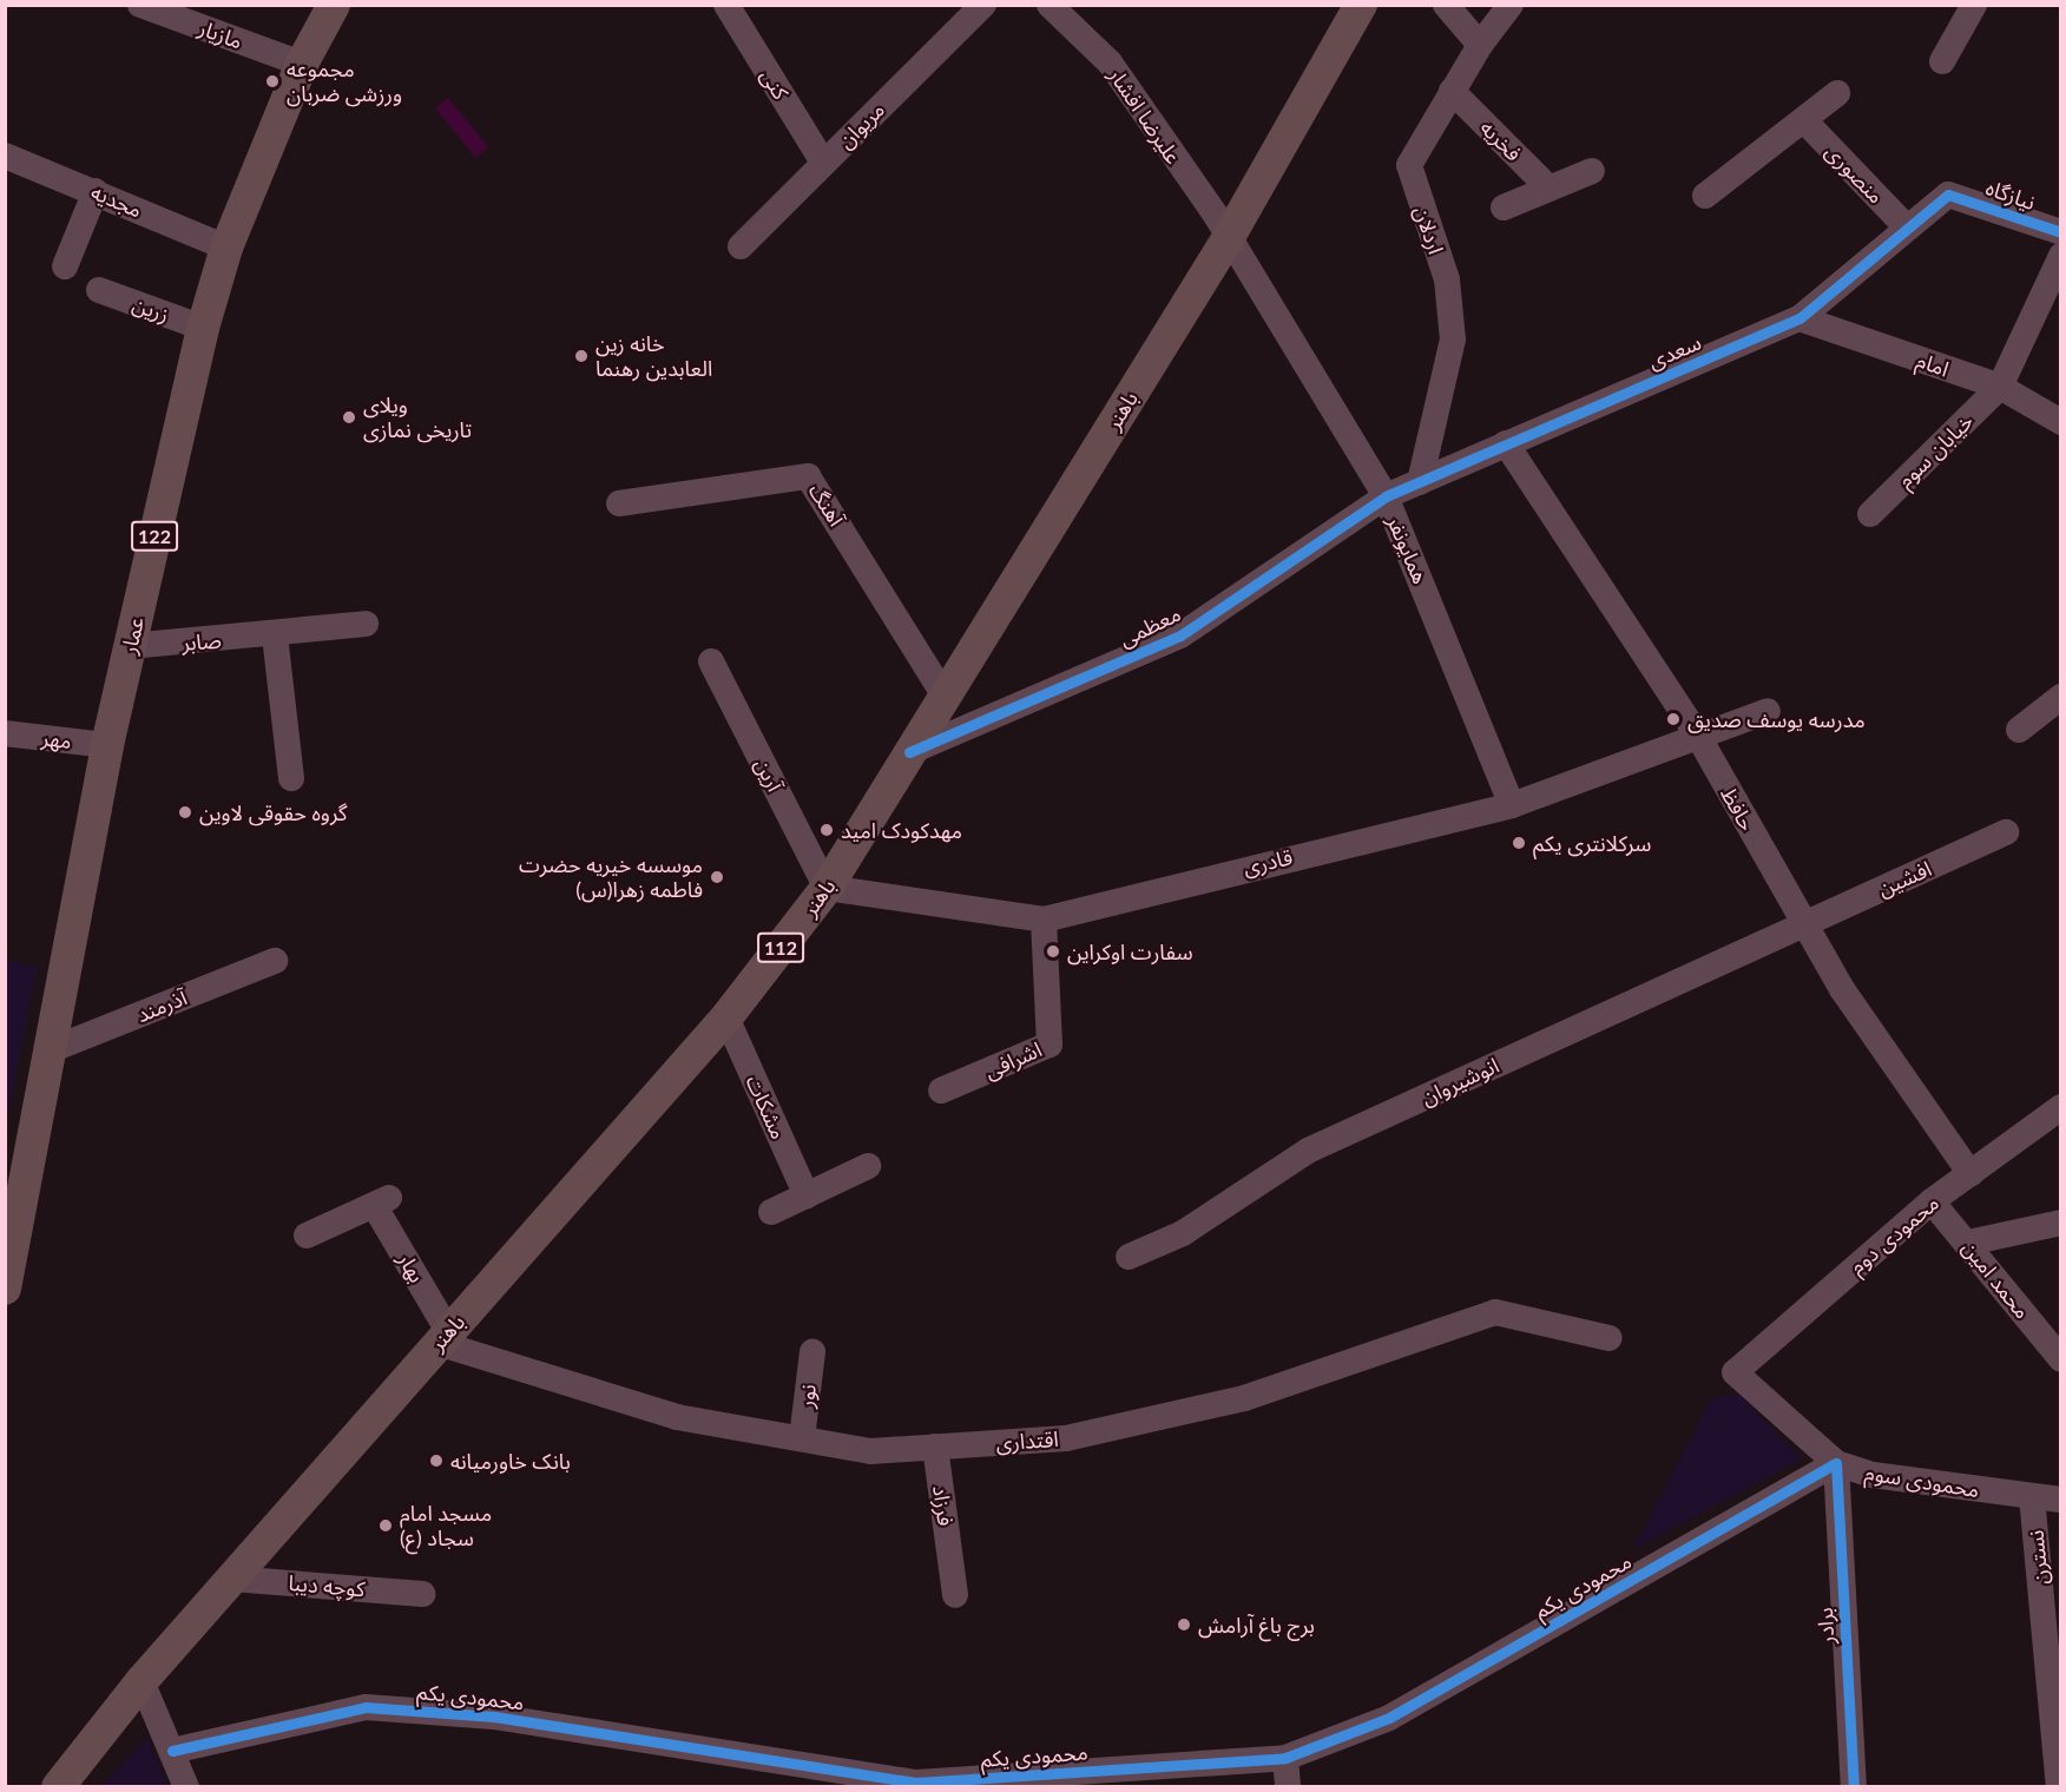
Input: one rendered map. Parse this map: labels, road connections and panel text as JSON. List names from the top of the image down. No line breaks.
{"streets":{"main road":["باهنر","122","عمار","112"],"street":["مازیار","کنی","علیرضا افشار","مریوان","فخریه","منصوری","نیازگاه","مجدیه","اردلان","زرین","سعدی","امام","خیابان سوم","آهنگ","همایونفر","معظمی","صابر","مهر","آرین","حافظ","قادری","افشین","آذرمند","اشرافی","انوشیروان","مشکات","محمودی دوم","بهار","محمد امین","نور","اقتداری","محمودی سوم","فرزاد","نسترن","کوچه دیبا","محمودی یکم","برادر"]},"crossings":[["مازیار","عمار"],["کنی","مریوان"],["علیرضا افشار","باهنر"],["علیرضا افشار","همایونفر"],["فخریه","اردلان"],["منصوری","سعدی"],["نیازگاه","سعدی"],["مجدیه","عمار"],["اردلان","سعدی"],["زرین","عمار"],["سعدی","امام"],["سعدی","همایونفر"],["سعدی","معظمی"],["سعدی","حافظ"],["امام","خیابان سوم"],["باهنر","آهنگ"],["باهنر","همایونفر"],["باهنر","معظمی"],["باهنر","آرین"],["باهنر","قادری"],["باهنر","مشکات"],["باهنر","بهار"],["باهنر","اقتداری"],["باهنر","کوچه دیبا"],["همایونفر","معظمی"],["همایونفر","قادری"],["عمار","صابر"],["عمار","مهر"],["عمار","آذرمند"],["آرین","قادری"],["حافظ","قادری"],["حافظ","افشین"],["حافظ","انوشیروان"],["حافظ","محمودی دوم"],["قادری","اشرافی"],["افشین","انوشیروان"],["محمودی دوم","محمد امین"],["محمودی دوم","محمودی سوم"],["بهار","اقتداری"],["نور","اقتداری"],["اقتداری","فرزاد"],["محمودی سوم","نسترن"],["محمودی سوم","محمودی یکم"],["محمودی سوم","برادر"],["محمودی یکم","برادر"]],"places":["مجموعه ورزشی ضربان","خانه زین العابدین رهنما","ویلای تاریخی نمازی","مدرسه یوسف صدیق","گروه حقوقی لاوین","مهدکودک امید","سرکلانتری یکم","موسسه خیریه حضرت فاطمه زهرا(س)","سفارت اوکراین","بانک خاورمیانه","مسجد امام سجاد (ع)","برج باغ آرامش"]}
